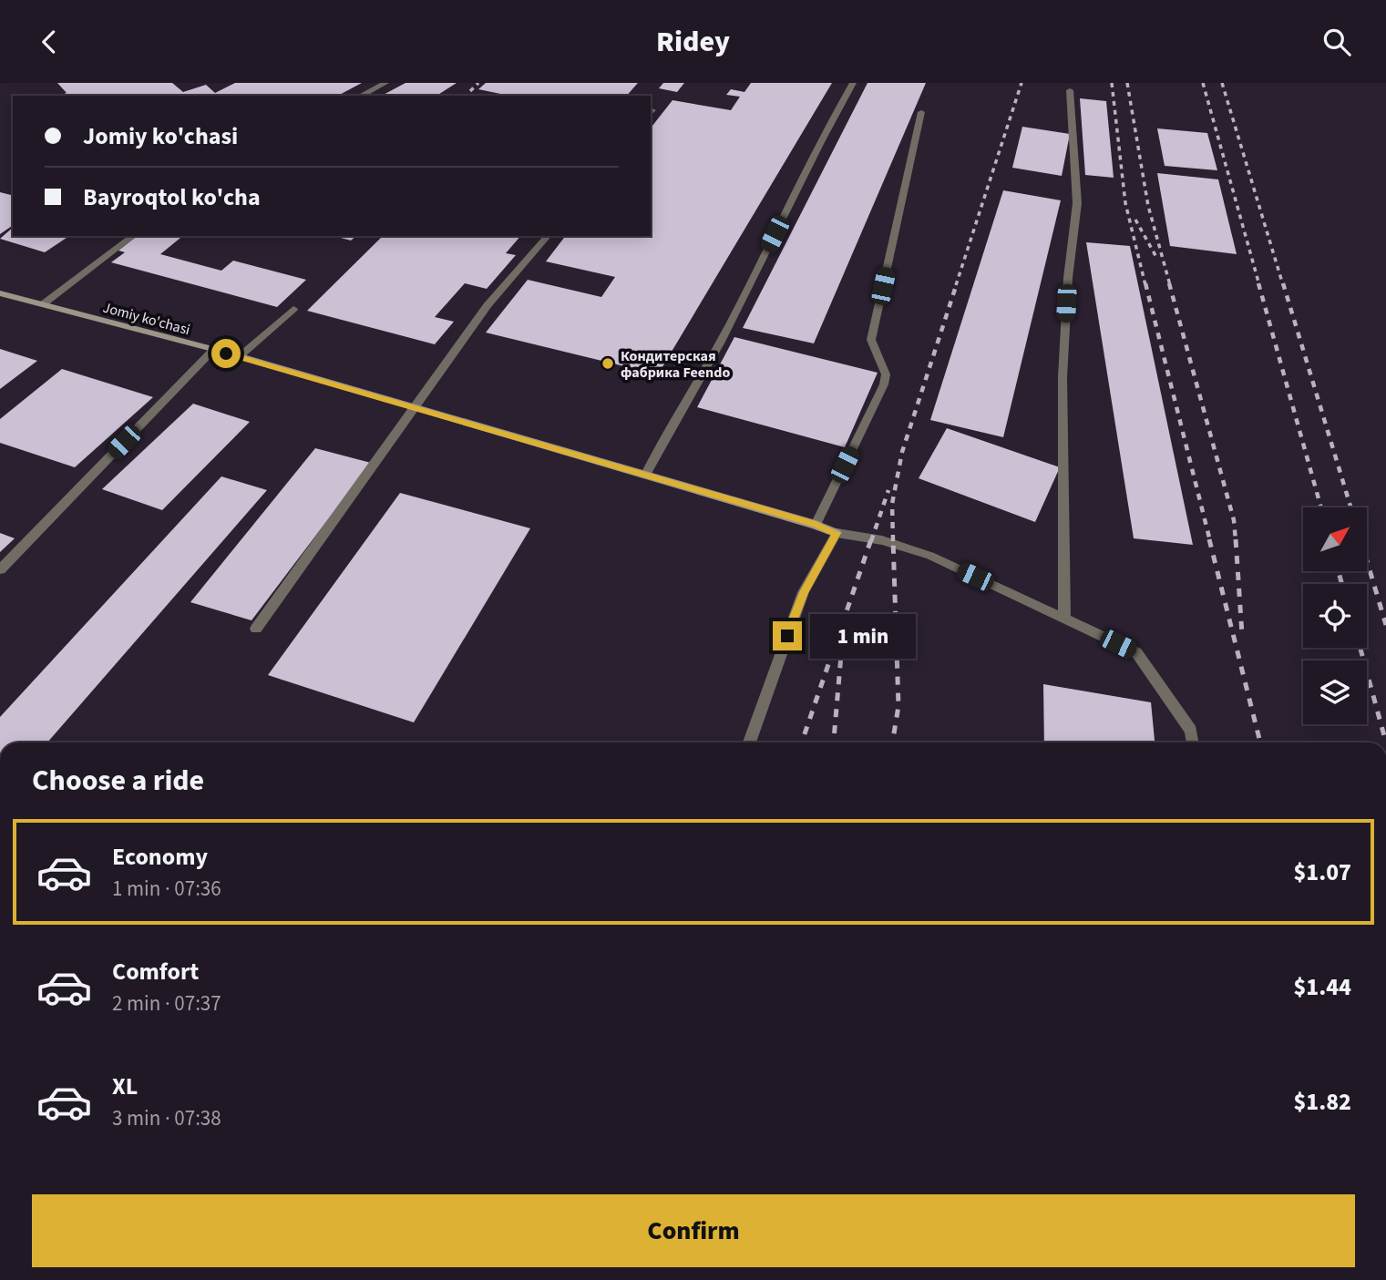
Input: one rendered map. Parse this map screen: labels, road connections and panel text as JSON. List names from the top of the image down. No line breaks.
{"streets":{"street":["Jomiy ko'chasi"]},"places":["Кондитерская фабрика Feendo"],"north":"top right","page":{"header":"Ridey","banner":["Jomiy ko'chasi","Bayroqtol ko'cha"],"bubble":"1 min","heading":"Choose a ride","list":[{"name":"Economy","note":"1 min · 07:36","value":"$1.07"},{"name":"Comfort","note":"2 min · 07:37","value":"$1.44"},{"name":"XL","note":"3 min · 07:38","value":"$1.82"}],"buttons":"Confirm"}}
